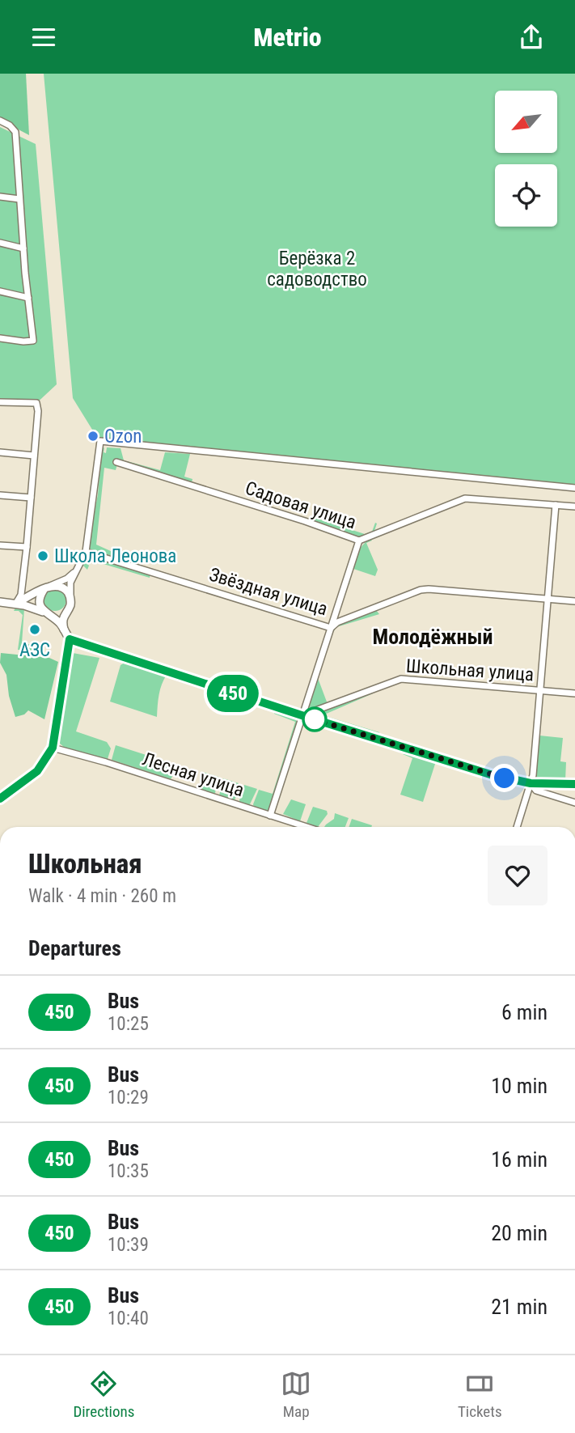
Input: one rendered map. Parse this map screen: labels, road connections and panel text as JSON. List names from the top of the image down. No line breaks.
{"streets":{"street":["Садовая улица","Звёздная улица","Школьная улица","Лесная улица"]},"districts":["Молодёжный"],"parks":["Берёзка 2 садоводство"],"places":["Ozon","Школа Леонова","АЗС"],"lines":["bus line 450"],"north":"bottom left","page":{"header":"Metrio","on_map":"450","heading":[["Школьная","Walk · 4 min · 260 m"],"Departures"],"list":[{"mark":"450","name":"Bus","note":"10:25","value":"6 min"},{"mark":"450","name":"Bus","note":"10:29","value":"10 min"},{"mark":"450","name":"Bus","note":"10:35","value":"16 min"},{"mark":"450","name":"Bus","note":"10:39","value":"20 min"},{"mark":"450","name":"Bus","note":"10:40","value":"21 min"}],"tabs":["Directions","Map","Tickets"]}}
